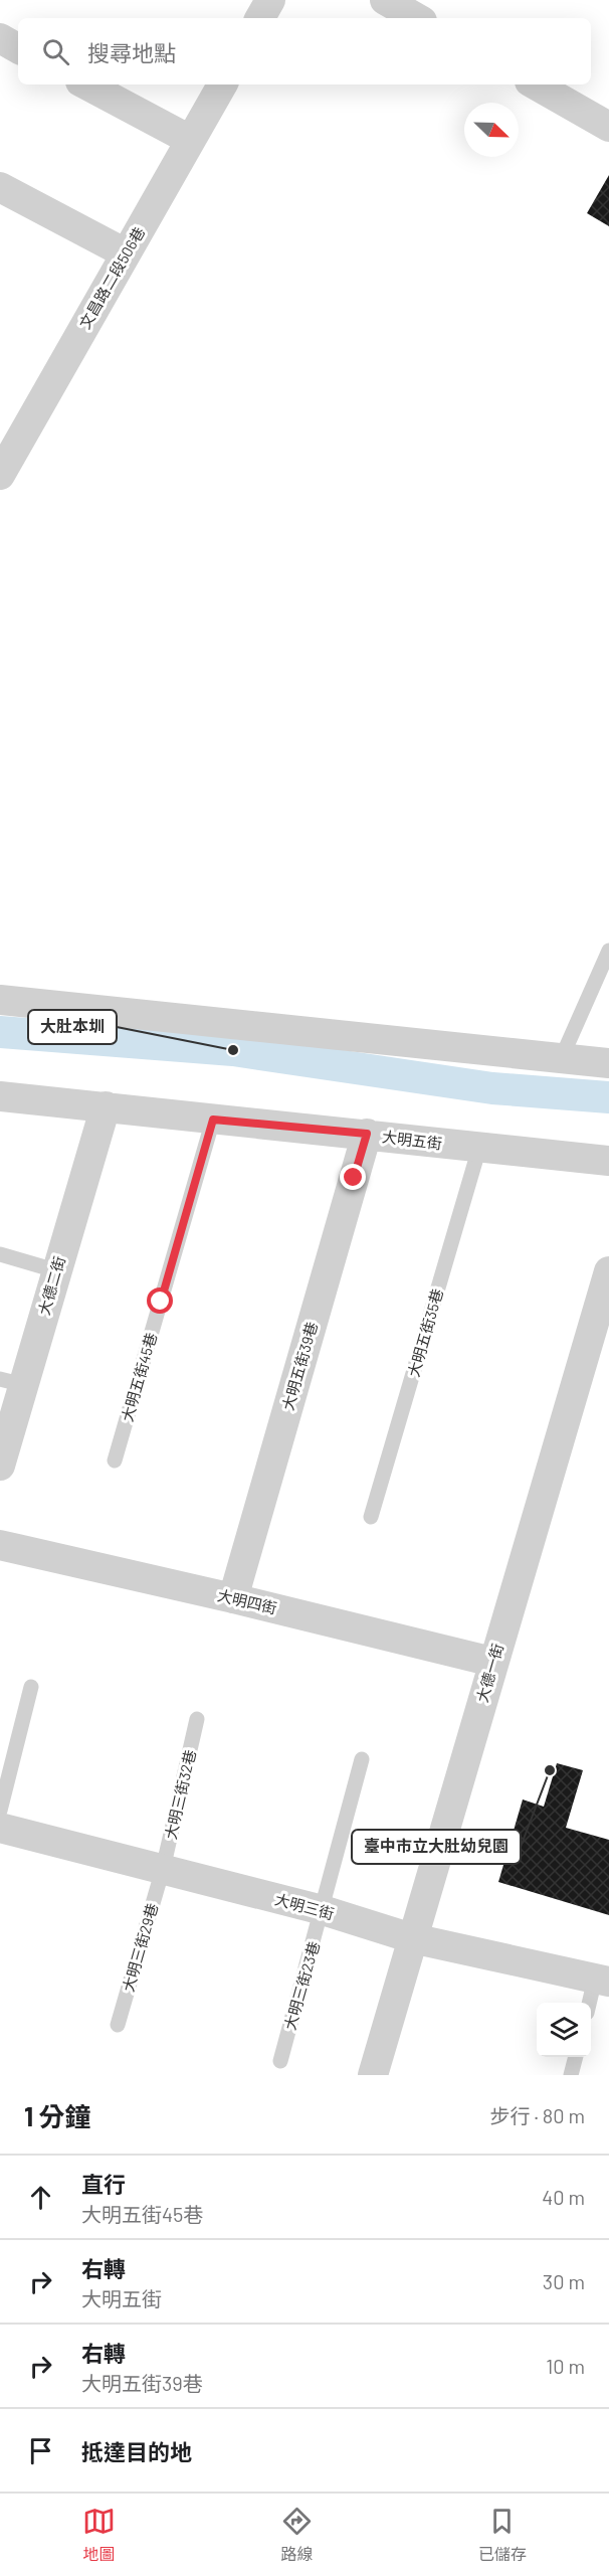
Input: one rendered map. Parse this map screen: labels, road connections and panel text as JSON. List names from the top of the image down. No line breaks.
{"streets":{"street":["文昌路二段506巷","大明五街","大德二街","大明五街39巷","大明四街","大德一街","大明三街"],"lane":["大明五街35巷","大明五街45巷","大明三街32巷","大明三街29巷","大明三街23巷"]},"crossings":[["大明五街","大德二街"],["大明五街","大明五街35巷"],["大明五街","大明五街39巷"],["大明五街","大明五街45巷"],["大明五街39巷","大明四街"],["大明四街","大德一街"],["大德一街","大明三街"],["大明三街32巷","大明三街"],["大明三街32巷","大明三街29巷"],["大明三街","大明三街29巷"],["大明三街","大明三街23巷"]],"places":["大肚本圳","臺中市立大肚幼兒園"],"north":"bottom right","page":{"search":"搜尋地點","heading":["1 分鐘","步行 · 80 m"],"list":[["直行","大明五街45巷","40 m"],["右轉","大明五街","30 m"],["右轉","大明五街39巷","10 m"],"抵達目的地"],"nav":["地圖","路線","已儲存"]}}
